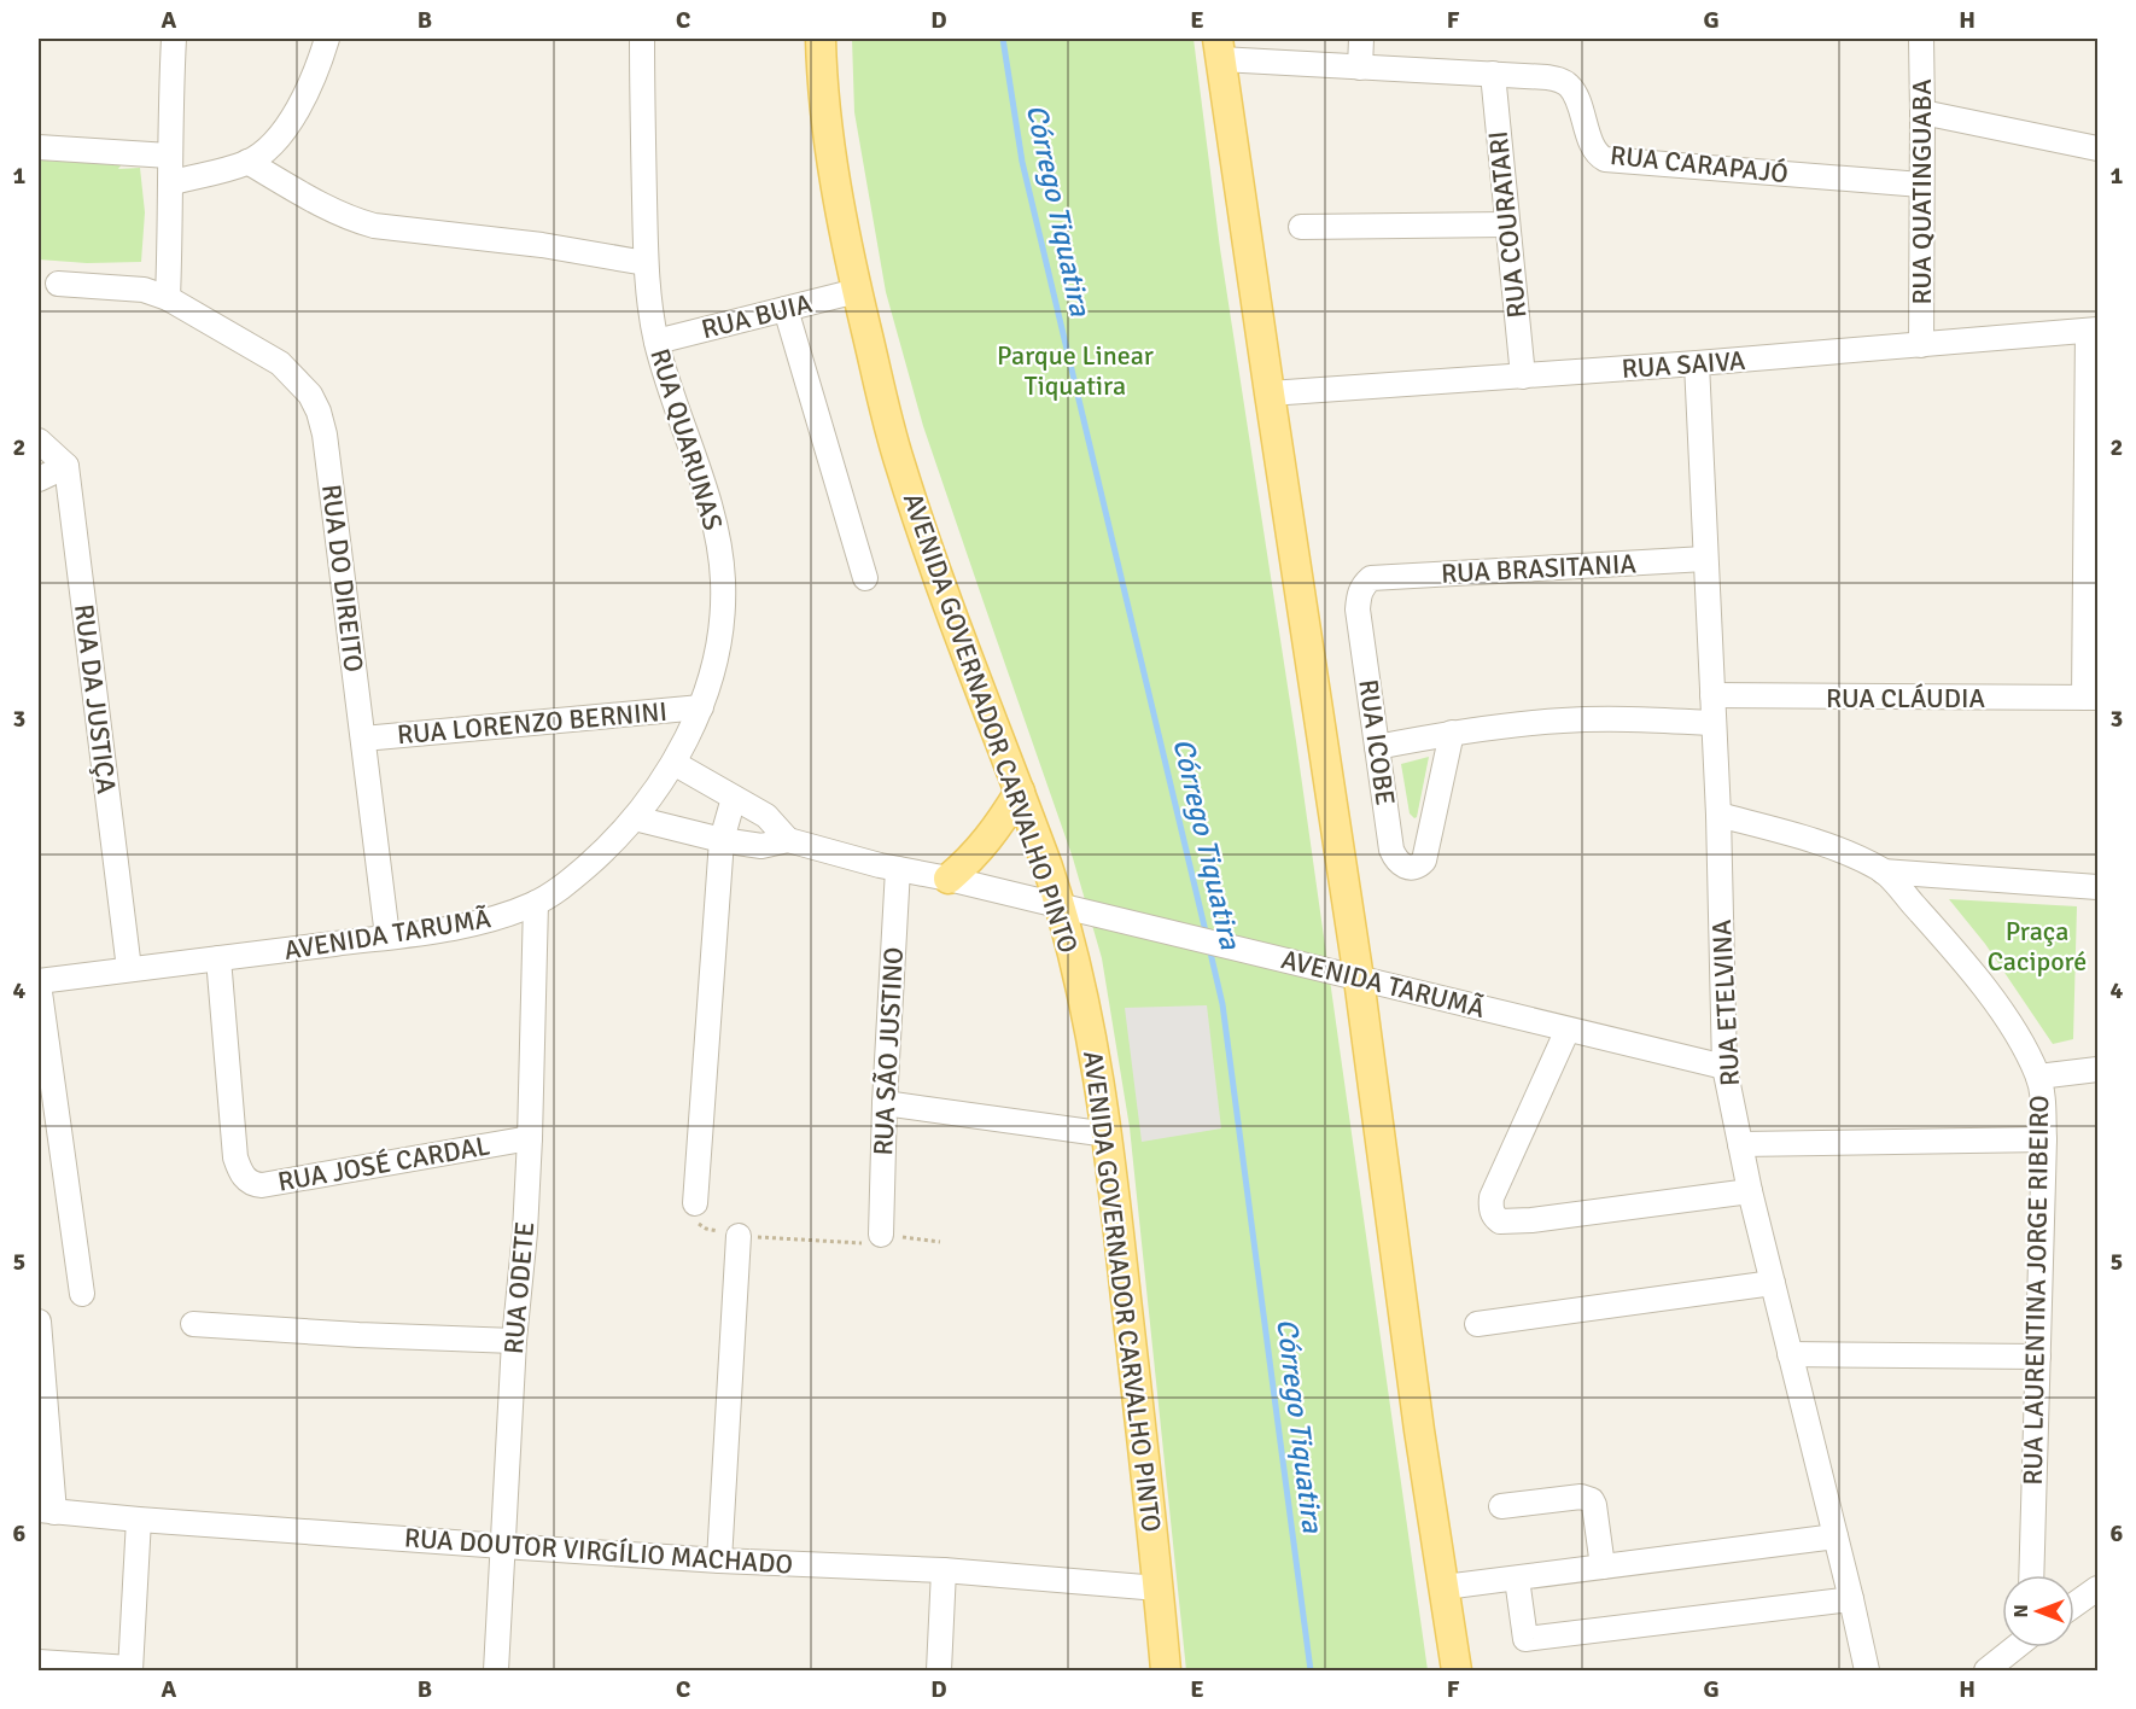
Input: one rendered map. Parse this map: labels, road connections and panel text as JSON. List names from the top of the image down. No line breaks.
{"streets":{"main road":["AVENIDA GOVERNADOR CARVALHO PINTO"],"street":["RUA CARAPAJÓ","RUA QUATINGUABA","RUA COURATARI","RUA BUIA","RUA SAIVA","RUA QUARUNAS","RUA BRASITANIA","RUA DO DIREITO","RUA CLÁUDIA","RUA DA JUSTIÇA","RUA LORENZO BERNINI","RUA ICOBE","AVENIDA TARUMÃ","RUA ETELVINA","RUA SÃO JUSTINO","RUA JOSÉ CARDAL","RUA ODETE","RUA LAURENTINA JORGE RIBEIRO","RUA DOUTOR VIRGÍLIO MACHADO"]},"crossings":[["RUA CARAPAJÓ","RUA QUATINGUABA"],["RUA CARAPAJÓ","RUA COURATARI"],["RUA QUATINGUABA","RUA SAIVA"],["RUA COURATARI","RUA SAIVA"],["RUA BUIA","RUA QUARUNAS"],["RUA BUIA","AVENIDA GOVERNADOR CARVALHO PINTO"],["RUA SAIVA","RUA ETELVINA"],["RUA QUARUNAS","RUA LORENZO BERNINI"],["RUA QUARUNAS","AVENIDA TARUMÃ"],["RUA BRASITANIA","RUA ICOBE"],["RUA BRASITANIA","RUA ETELVINA"],["RUA DO DIREITO","RUA LORENZO BERNINI"],["RUA DO DIREITO","AVENIDA TARUMÃ"],["RUA CLÁUDIA","RUA ETELVINA"],["RUA DA JUSTIÇA","AVENIDA TARUMÃ"],["AVENIDA GOVERNADOR CARVALHO PINTO","AVENIDA TARUMÃ"],["AVENIDA GOVERNADOR CARVALHO PINTO","RUA DOUTOR VIRGÍLIO MACHADO"],["AVENIDA TARUMÃ","RUA ETELVINA"],["AVENIDA TARUMÃ","RUA SÃO JUSTINO"],["AVENIDA TARUMÃ","RUA JOSÉ CARDAL"],["AVENIDA TARUMÃ","RUA ODETE"],["RUA ETELVINA","RUA LAURENTINA JORGE RIBEIRO"],["RUA JOSÉ CARDAL","RUA ODETE"],["RUA ODETE","RUA DOUTOR VIRGÍLIO MACHADO"]],"water":["Córrego Tiquatira"],"parks":["Parque Linear Tiquatira","Praça Caciporé"],"north":"left","grid":{"columns":["A","B","C","D","E","F","G","H"],"rows":["1","2","3","4","5","6"]}}
